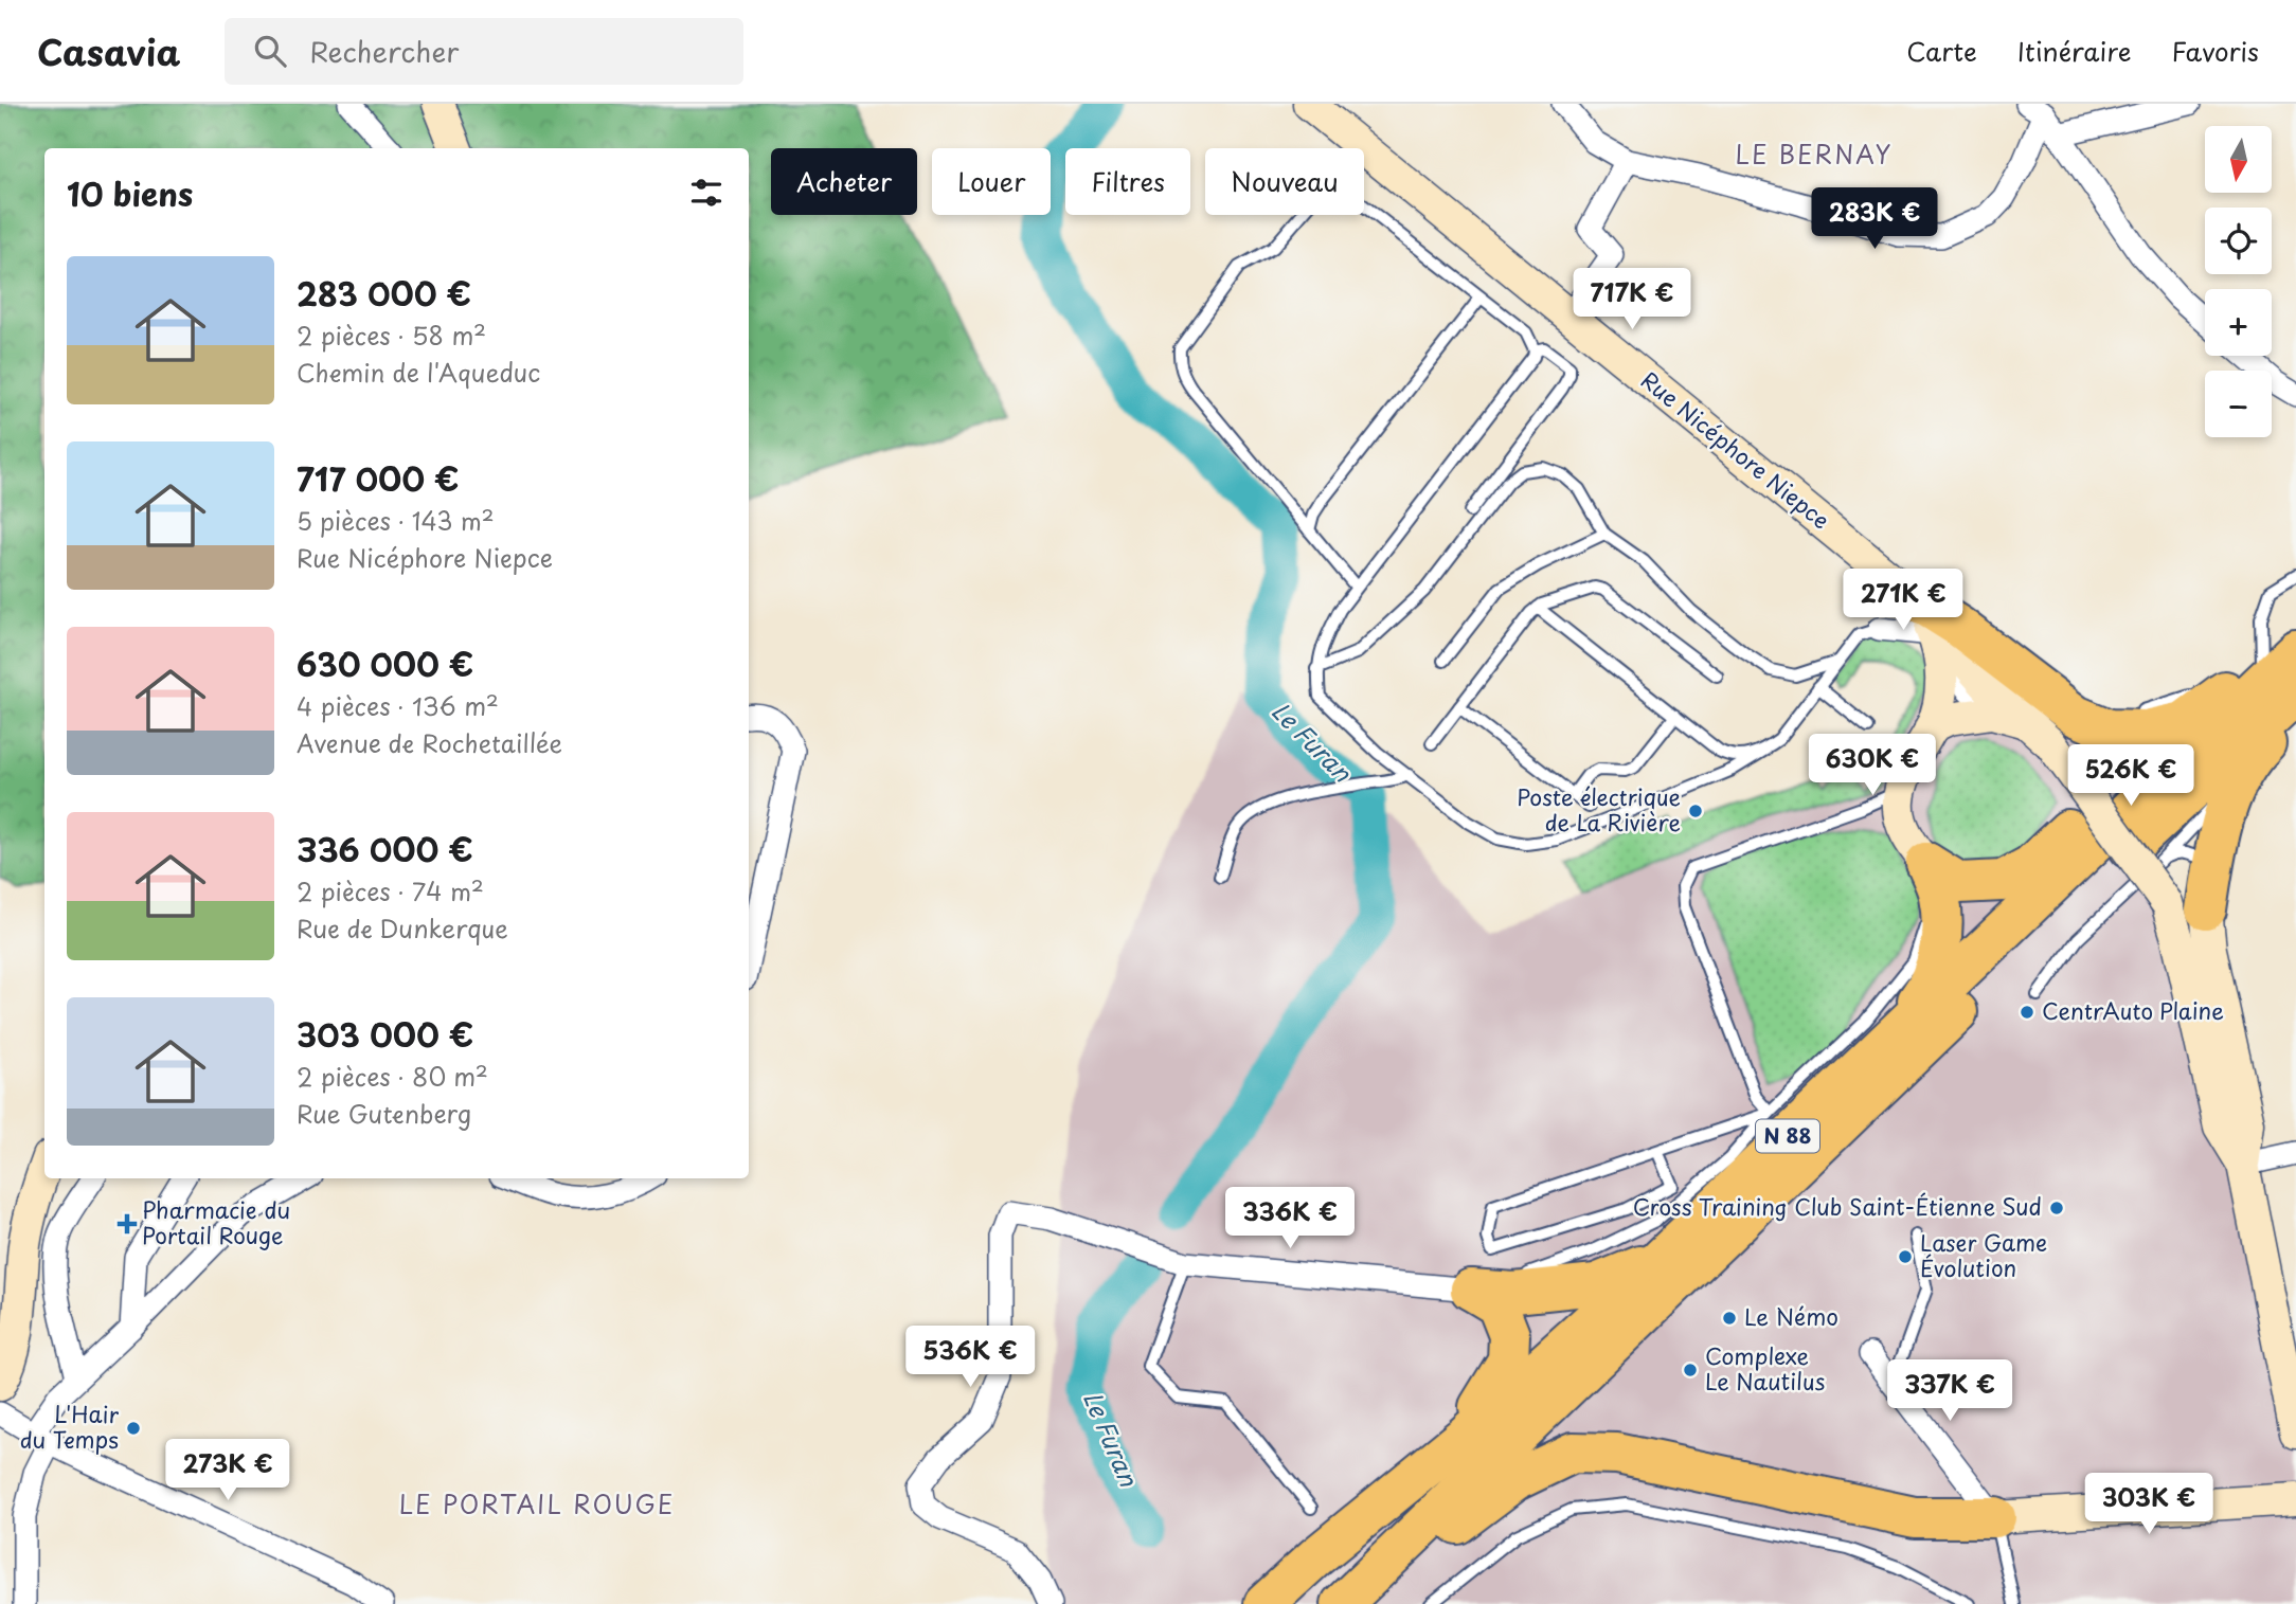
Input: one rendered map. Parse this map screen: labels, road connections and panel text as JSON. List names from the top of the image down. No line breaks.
{"streets":{"highway":["N 88"],"street":["Rue Nicéphore Niepce"]},"districts":["LE BERNAY","LE PORTAIL ROUGE"],"water":["Le Furan"],"places":{"other":["Poste électrique de La Rivière","CentrAuto Plaine","Cross Training Club Saint-Étienne Sud","Laser Game Évolution","Le Némo","Complexe Le Nautilus","L'Hair du Temps"],"health":["Pharmacie du Portail Rouge"]},"north":"bottom","page":{"header":"Casavia","search":"Rechercher","nav":["Carte","Itinéraire","Favoris"],"map_buttons":["+","−"],"chip":["Acheter","Louer","Filtres","Nouveau"],"heading":"10 biens","price":["283K €","717K €","271K €","630K €","526K €","336K €","536K €","337K €","273K €","303K €"],"list":[{"name":"283 000 €","note":"2 pièces · 58 m² · Chemin de l'Aqueduc"},{"name":"717 000 €","note":"5 pièces · 143 m² · Rue Nicéphore Niepce"},{"name":"630 000 €","note":"4 pièces · 136 m² · Avenue de Rochetaillée"},{"name":"336 000 €","note":"2 pièces · 74 m² · Rue de Dunkerque"},{"name":"303 000 €","note":"2 pièces · 80 m² · Rue Gutenberg"}]}}
